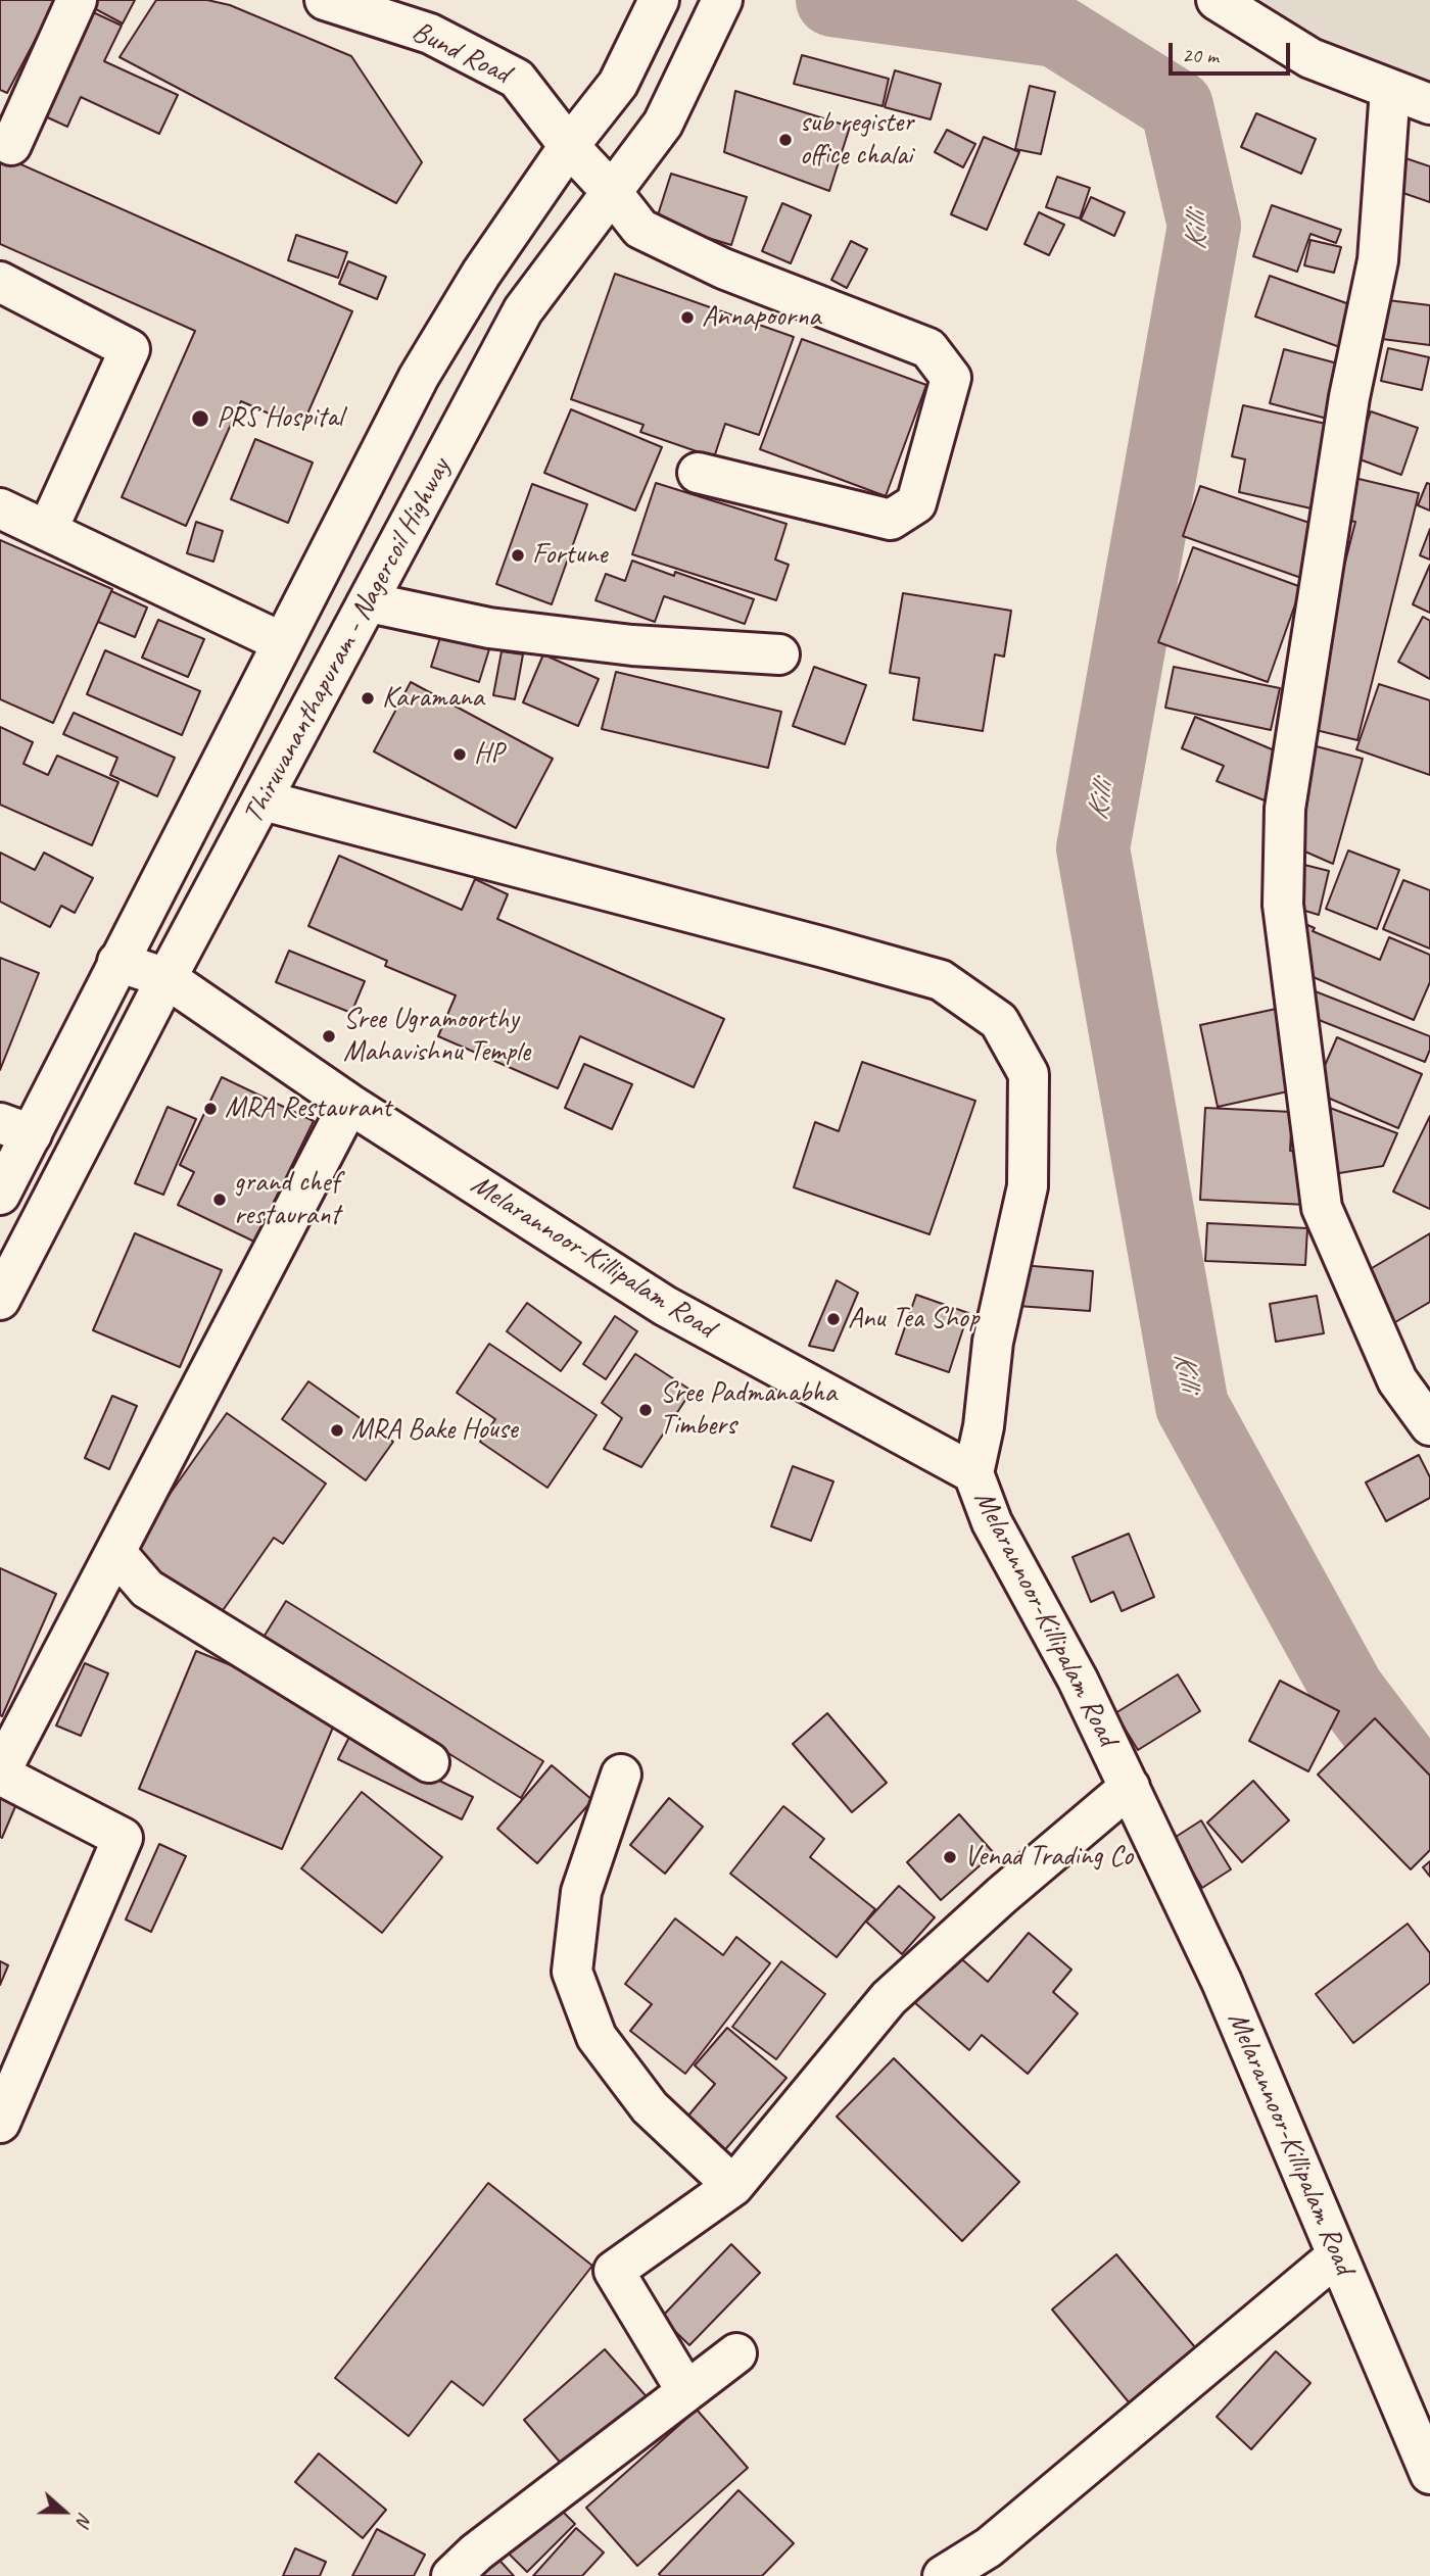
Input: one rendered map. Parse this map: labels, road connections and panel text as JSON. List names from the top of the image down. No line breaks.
{"streets":{"street":["Bund Road","Thiruvananthapuram - Nagercoil Highway","Melarannoor-Killipalam Road"]},"crossings":[["Bund Road","Thiruvananthapuram - Nagercoil Highway"],["Thiruvananthapuram - Nagercoil Highway","Melarannoor-Killipalam Road"]],"water":["Killi"],"places":["sub register office chalai","Annapoorna","PRS Hospital","Fortune","Karamana","HP","Sree Ugramoorthy Mahavishnu Temple","MRA Restaurant","grand chef restaurant","Anu Tea Shop","Sree Padmanabha Timbers","MRA Bake House","Venad Trading Co"],"scale_bar":"20 m","north":"right"}
